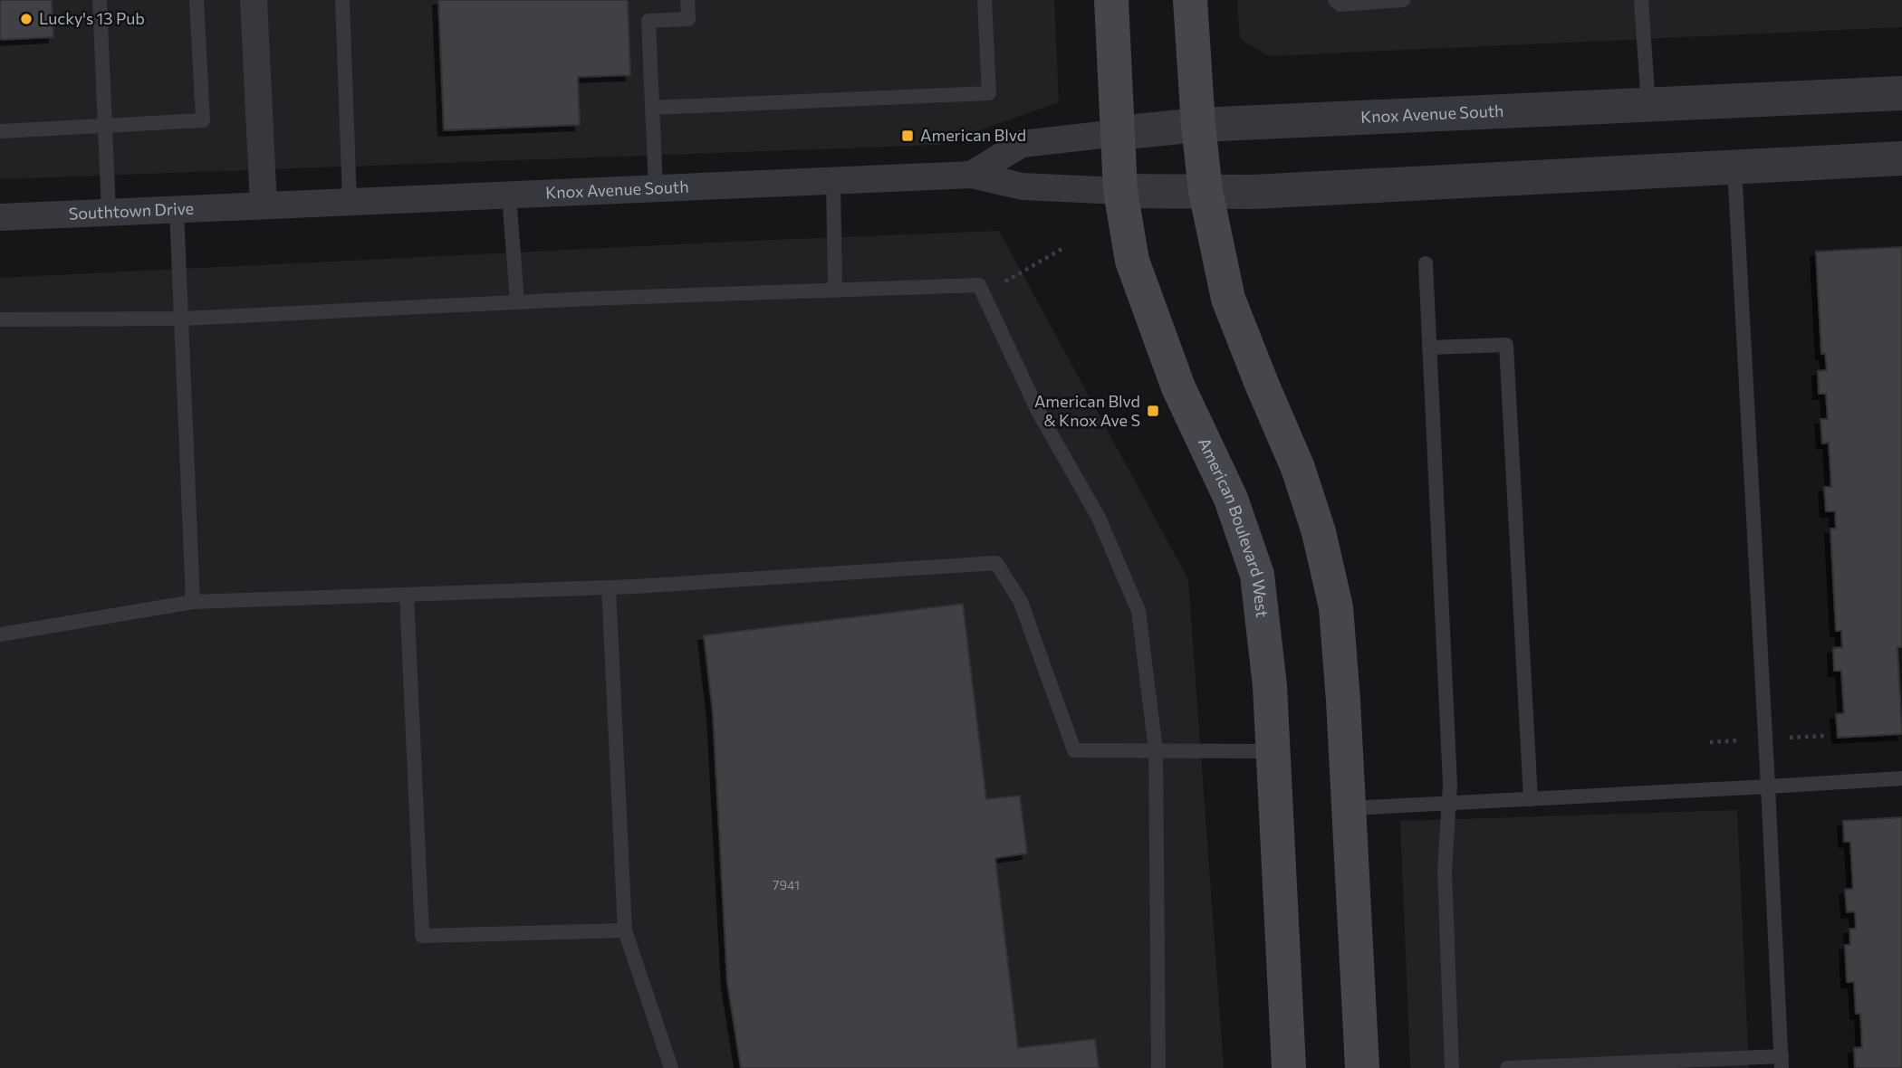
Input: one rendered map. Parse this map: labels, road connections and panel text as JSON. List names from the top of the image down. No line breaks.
{"streets":{"main road":["American Boulevard West"],"street":["Knox Avenue South","Southtown Drive"]},"crossings":[["Knox Avenue South","Southtown Drive"],["Knox Avenue South","American Boulevard West"]],"places":{"other":["Lucky's 13 Pub"],"transit":["American Blvd","American Blvd & Knox Ave S"]},"house_numbers":["7941"]}
